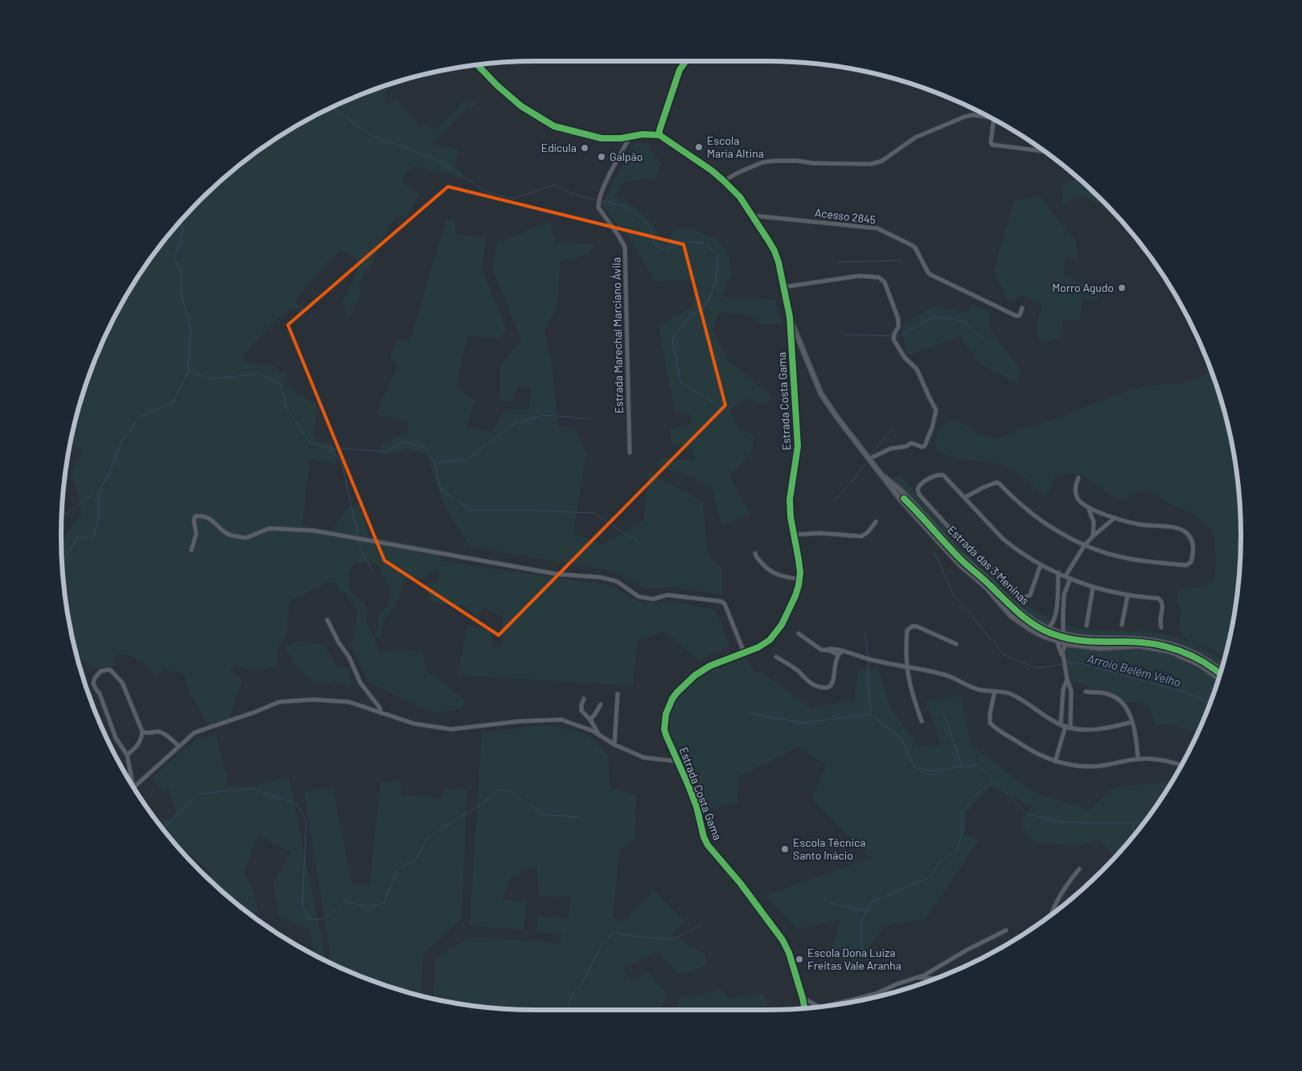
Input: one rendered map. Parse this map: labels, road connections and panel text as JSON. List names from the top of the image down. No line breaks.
{"streets":{"main road":["Estrada Costa Gama","Estrada das 3 Meninas"],"street":["Acesso 2845","Estrada Marechal Marciano Ávila"]},"crossings":[["Acesso 2845","Estrada Costa Gama"],["Estrada Costa Gama","Estrada das 3 Meninas"]],"water":["Arroio Belém Velho"],"places":["Escola Maria Altina","Edícula","Galpão","Morro Agudo","Escola Técnica Santo Inácio","Escola Dona Luiza Freitas Vale Aranha"]}
